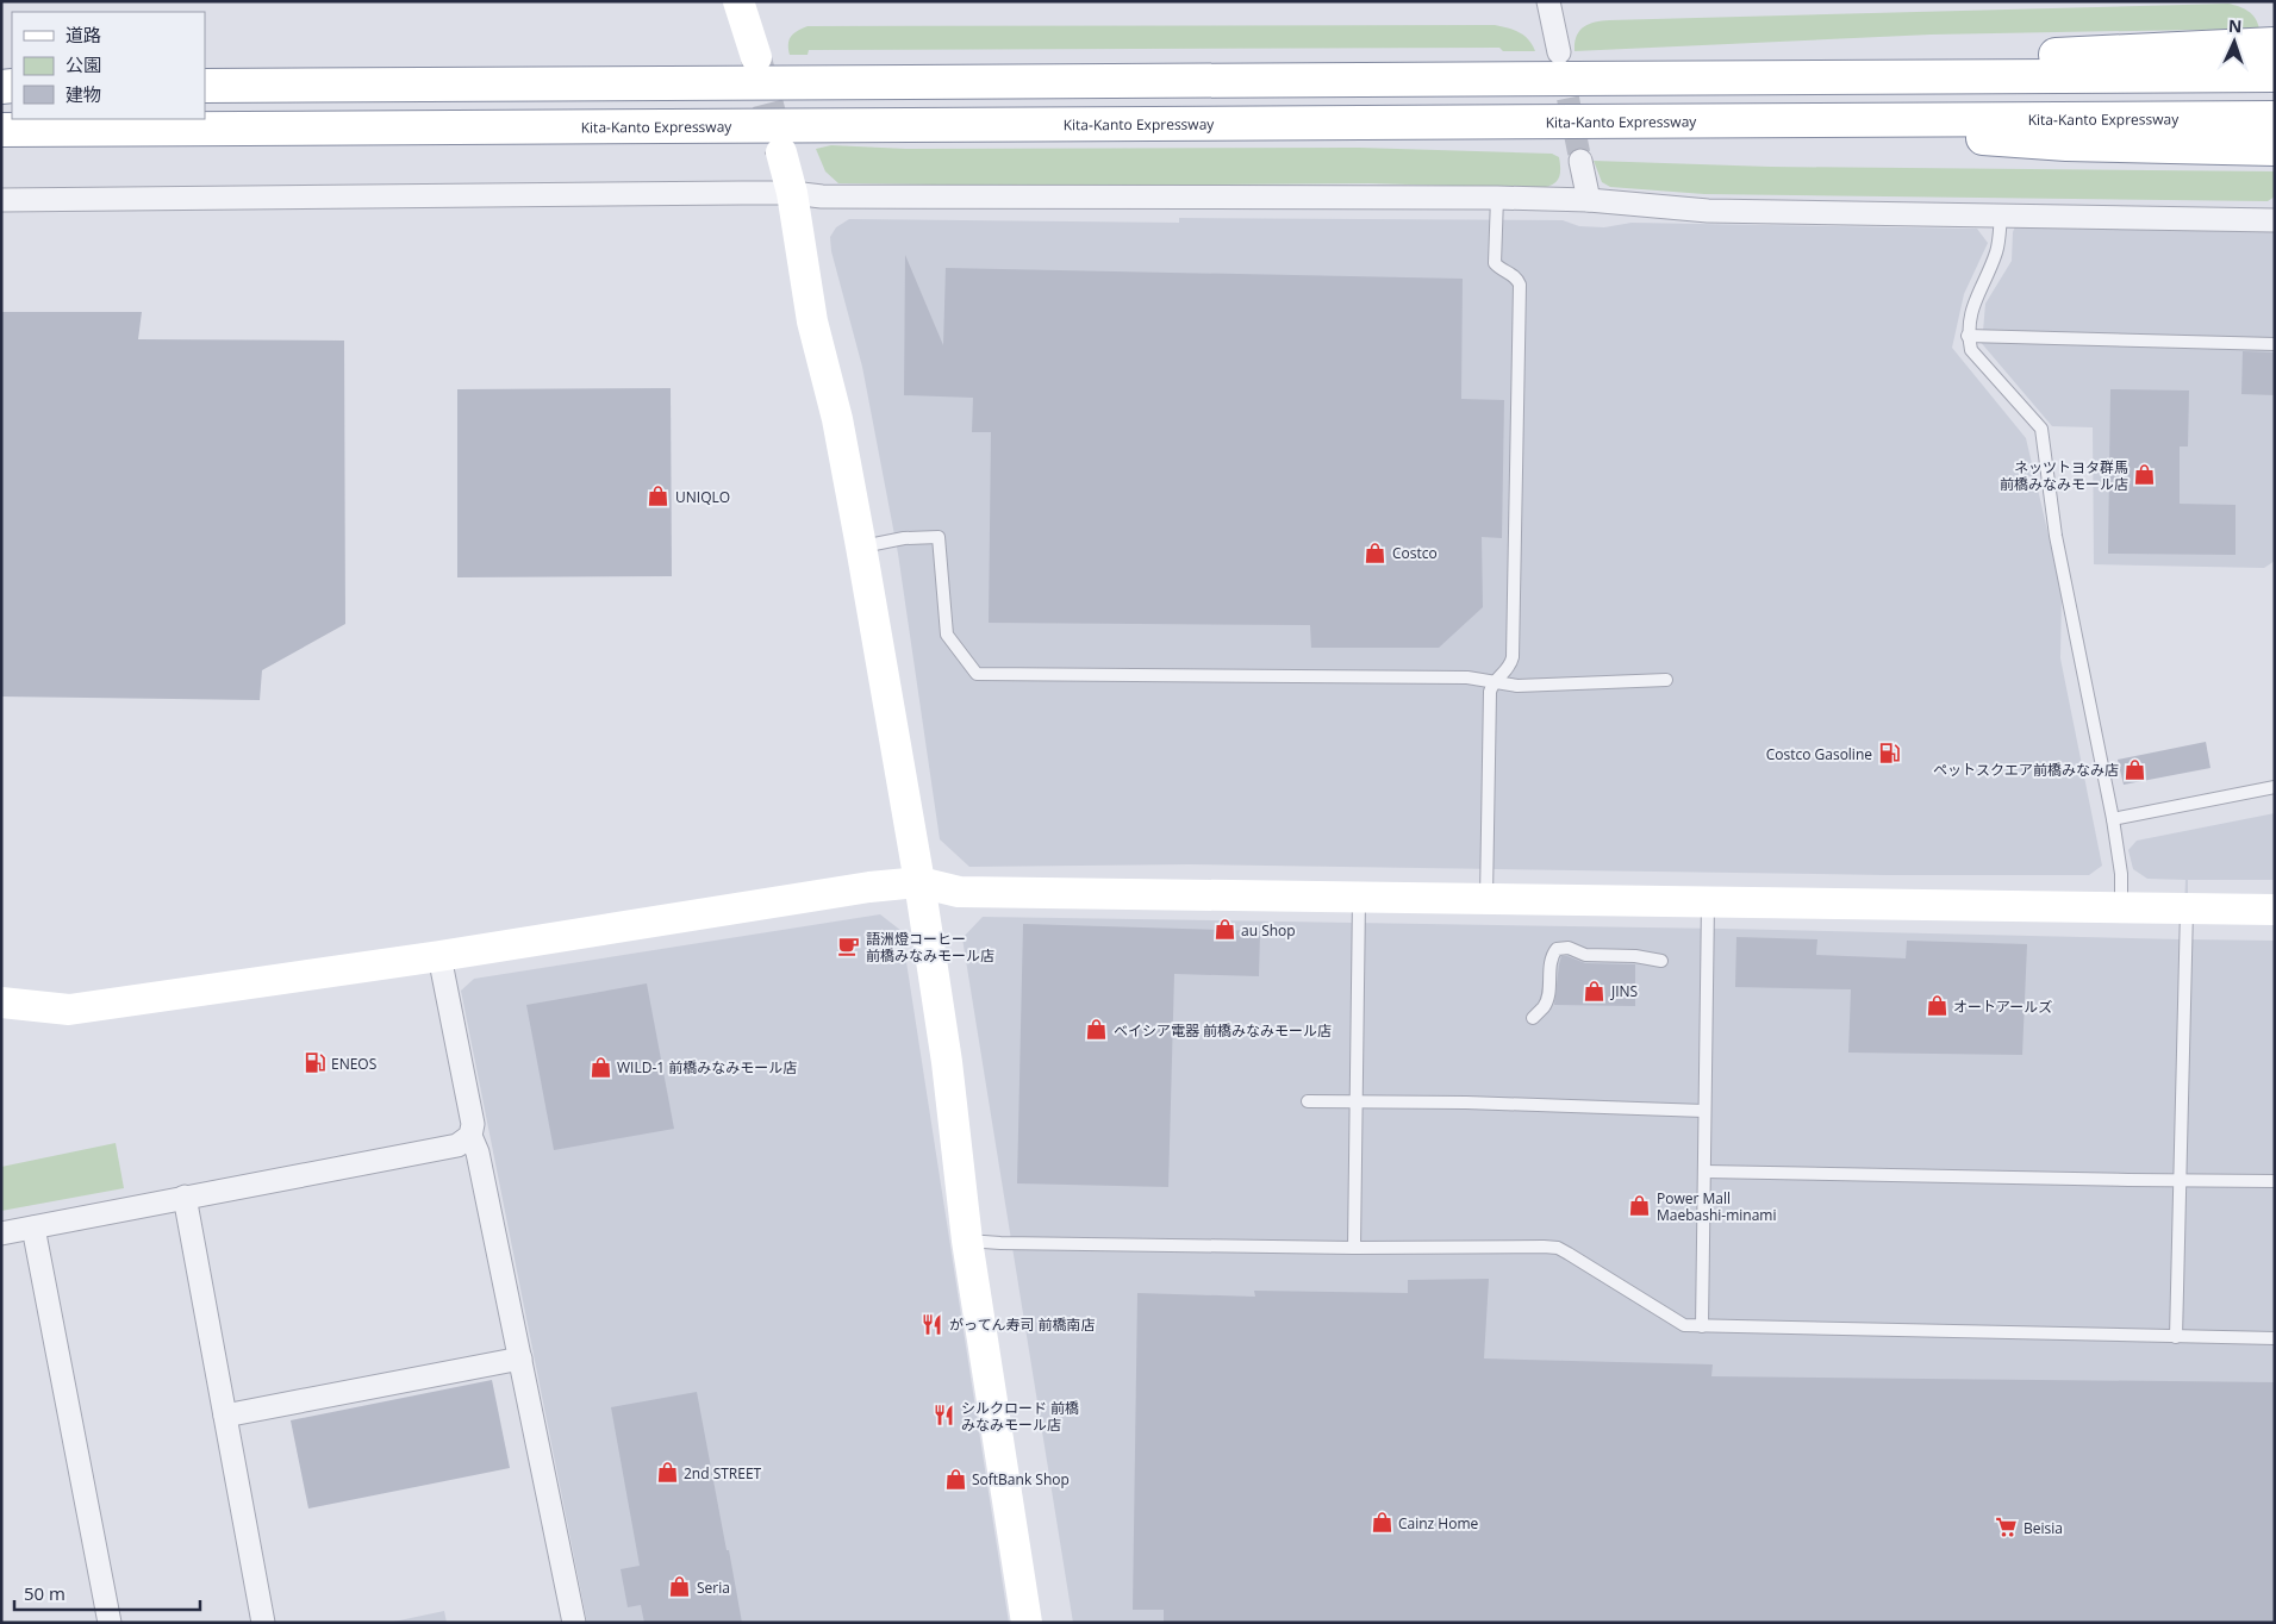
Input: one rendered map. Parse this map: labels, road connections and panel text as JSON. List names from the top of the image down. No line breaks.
{"streets":{"highway":["Kita-Kanto Expressway"]},"places":{"shop":["ネッツトヨタ群馬 前橋みなみモール店","UNIQLO","Costco","ペットスクエア前橋みなみ店","au Shop","JINS","オートアールズ","ベイシア電器 前橋みなみモール店","WILD-1 前橋みなみモール店","Power Mall Maebashi-minami","2nd STREET","SoftBank Shop","Cainz Home","Seria"],"fuel station":["Costco Gasoline","ENEOS"],"cafe":["語洲燈コーヒー 前橋みなみモール店"],"restaurant":["がってん寿司 前橋南店","シルクロード 前橋 みなみモール店"],"supermarket":["Beisia"]},"legend":["道路","公園","建物"],"scale_bar":"50 m","north":"top"}
